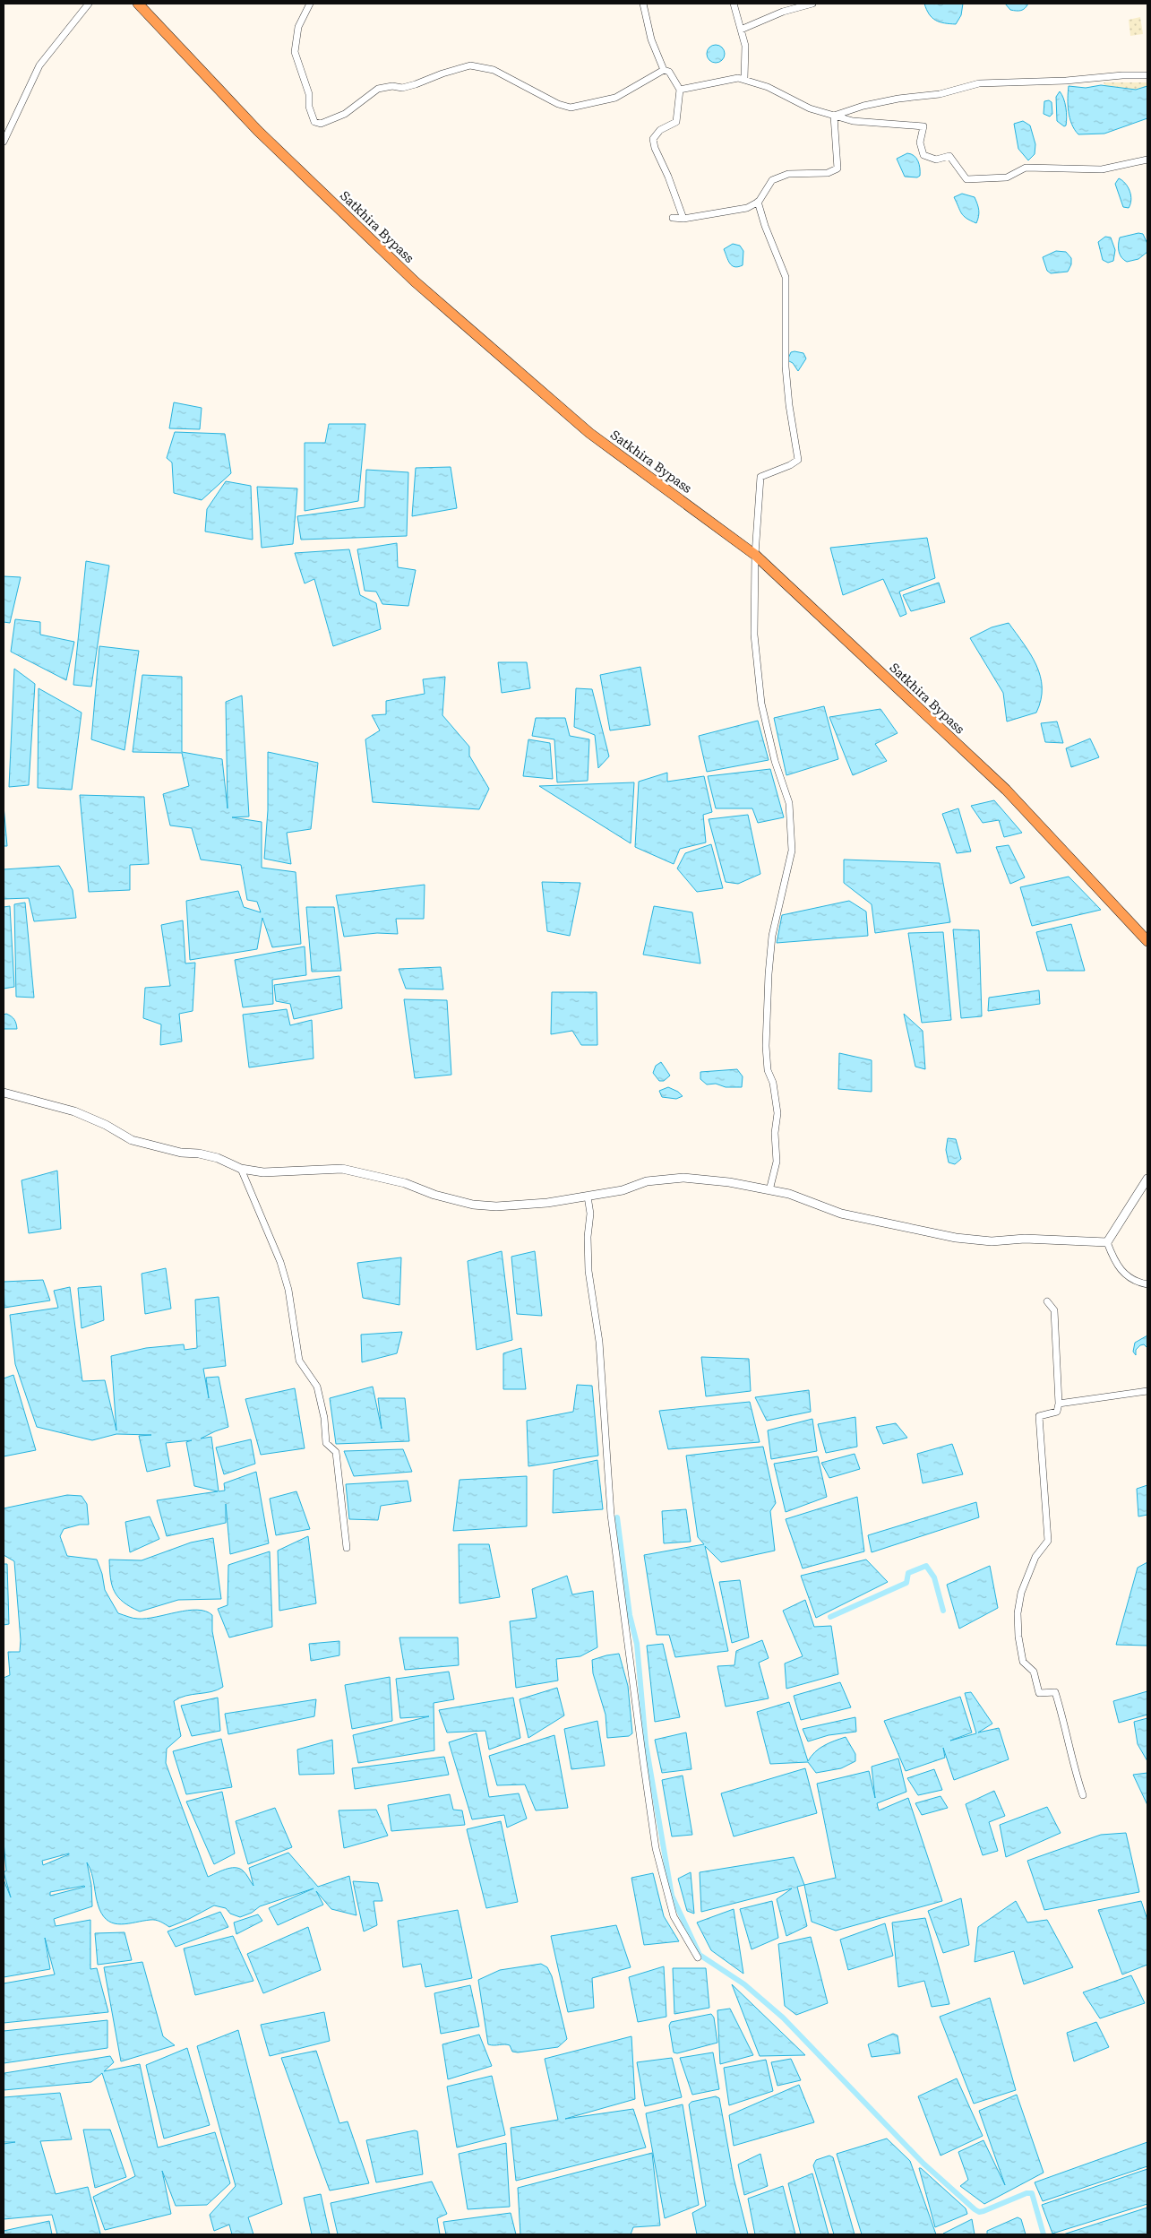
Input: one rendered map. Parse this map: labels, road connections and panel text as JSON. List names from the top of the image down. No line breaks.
{"streets":{"highway":["Satkhira Bypass"]}}
